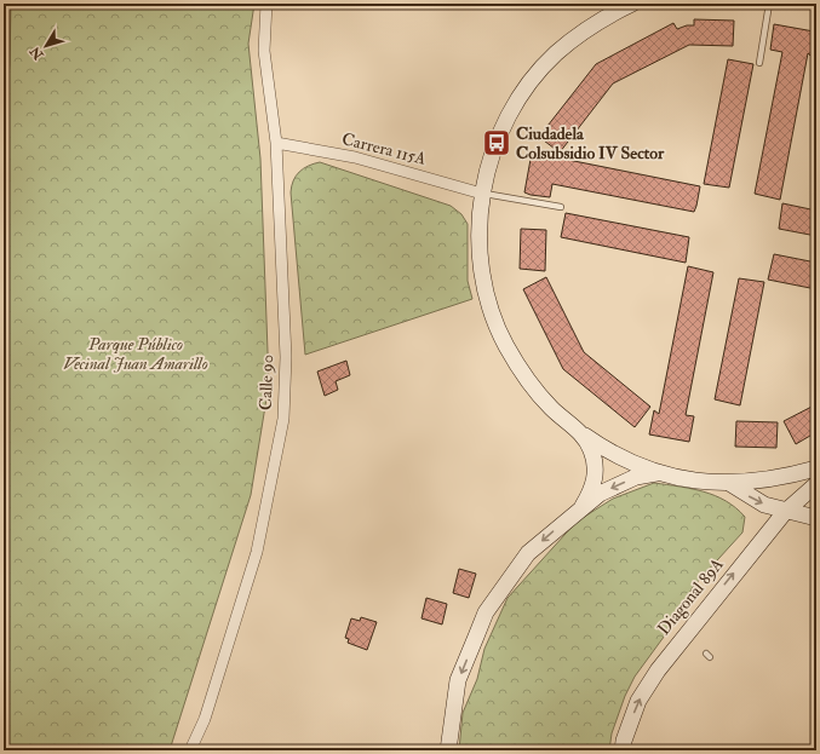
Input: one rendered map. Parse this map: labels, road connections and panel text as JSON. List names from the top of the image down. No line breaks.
{"streets":{"street":["Carrera 115A","Calle 90","Diagonal 89A"]},"crossings":[["Carrera 115A","Calle 90"]],"one_way":["Diagonal 89A"],"parks":["Parque Público Vecinal Juan Amarillo"],"places":{"bus stop":["Ciudadela Colsubsidio IV Sector"]},"north":"bottom left"}
